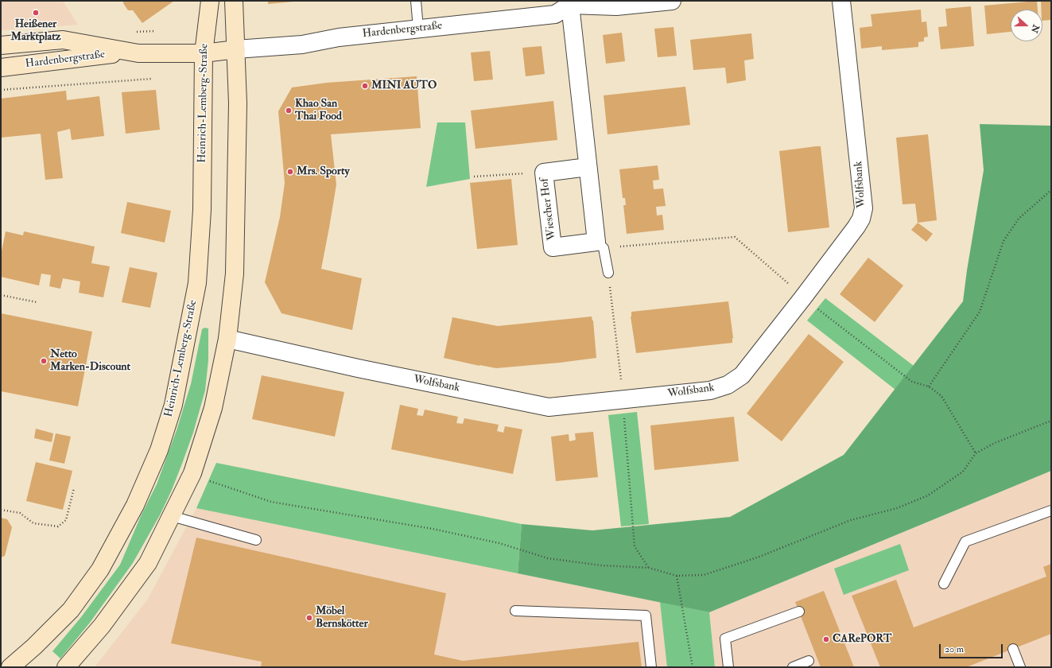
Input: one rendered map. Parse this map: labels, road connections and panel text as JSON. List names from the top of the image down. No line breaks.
{"streets":{"street":["Hardenbergstraße","Heinrich-Lemberg-Straße","Wolfsbank","Wiescher Hof"]},"crossings":[["Hardenbergstraße","Heinrich-Lemberg-Straße"]],"places":["Heißener Marktplatz","MINI AUTO","Khao San Thai Food","Mrs. Sporty","Netto Marken-Discount","Möbel Bernskötter","CARePORT"],"scale_bar":"20 m","north":"right"}
